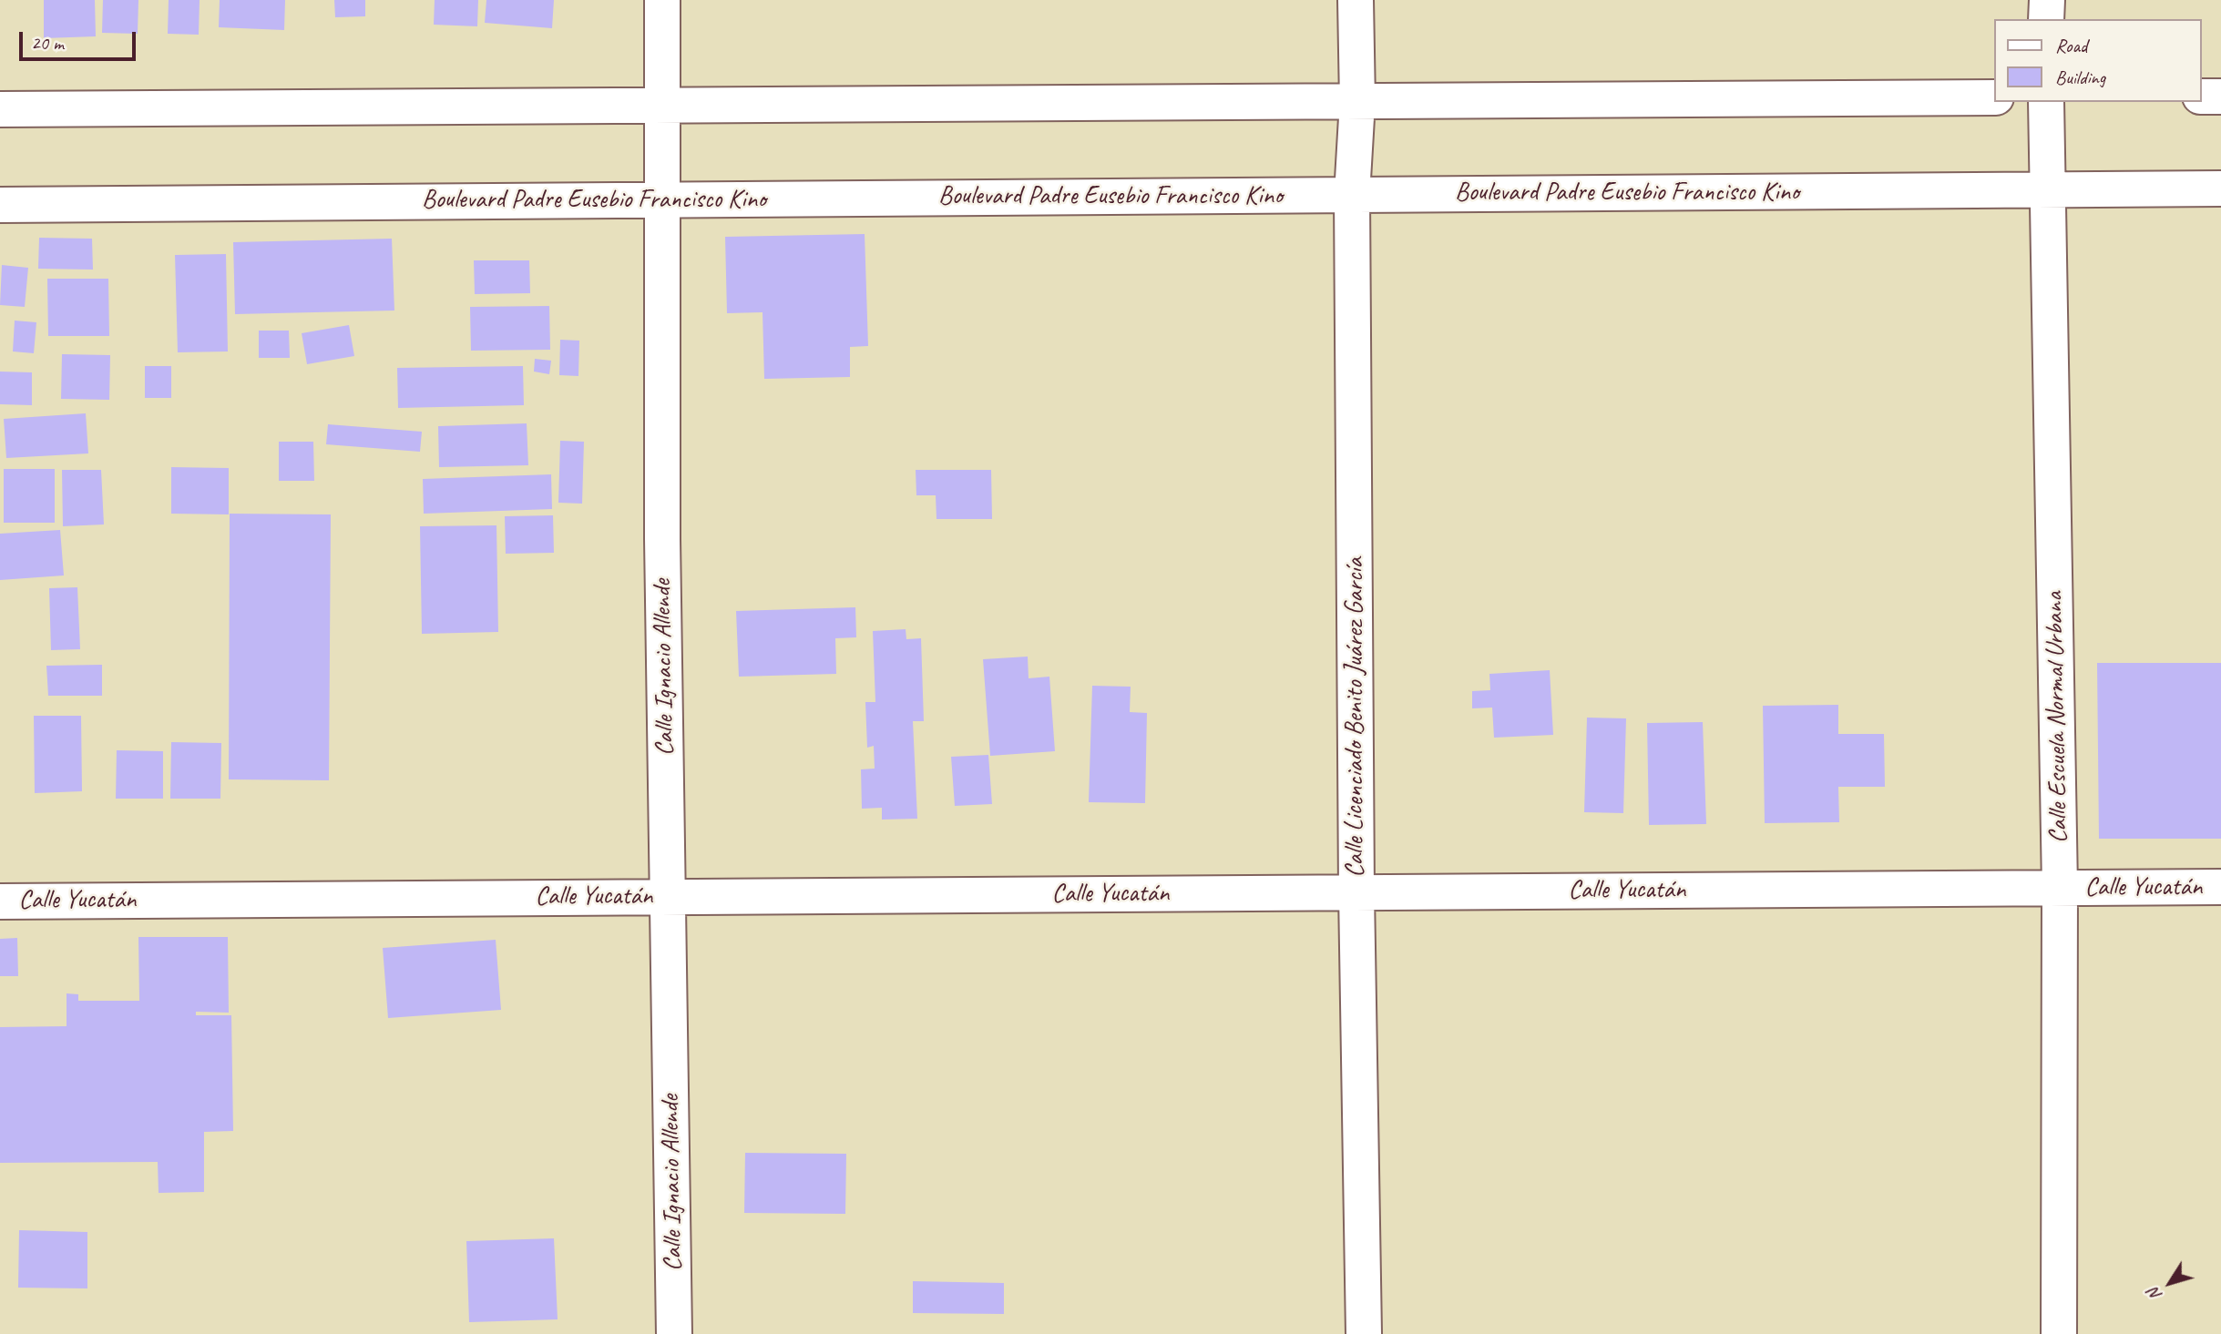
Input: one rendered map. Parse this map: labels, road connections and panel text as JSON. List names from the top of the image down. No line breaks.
{"streets":{"street":["Boulevard Padre Eusebio Francisco Kino","Calle Ignacio Allende","Calle Licenciado Benito Juárez García","Calle Escuela Normal Urbana","Calle Yucatán"]},"crossings":[["Boulevard Padre Eusebio Francisco Kino","Calle Ignacio Allende"],["Boulevard Padre Eusebio Francisco Kino","Calle Licenciado Benito Juárez García"],["Boulevard Padre Eusebio Francisco Kino","Calle Escuela Normal Urbana"],["Calle Ignacio Allende","Calle Yucatán"],["Calle Licenciado Benito Juárez García","Calle Yucatán"],["Calle Escuela Normal Urbana","Calle Yucatán"]],"legend":["Road","Building"],"scale_bar":"20 m","north":"bottom left"}
